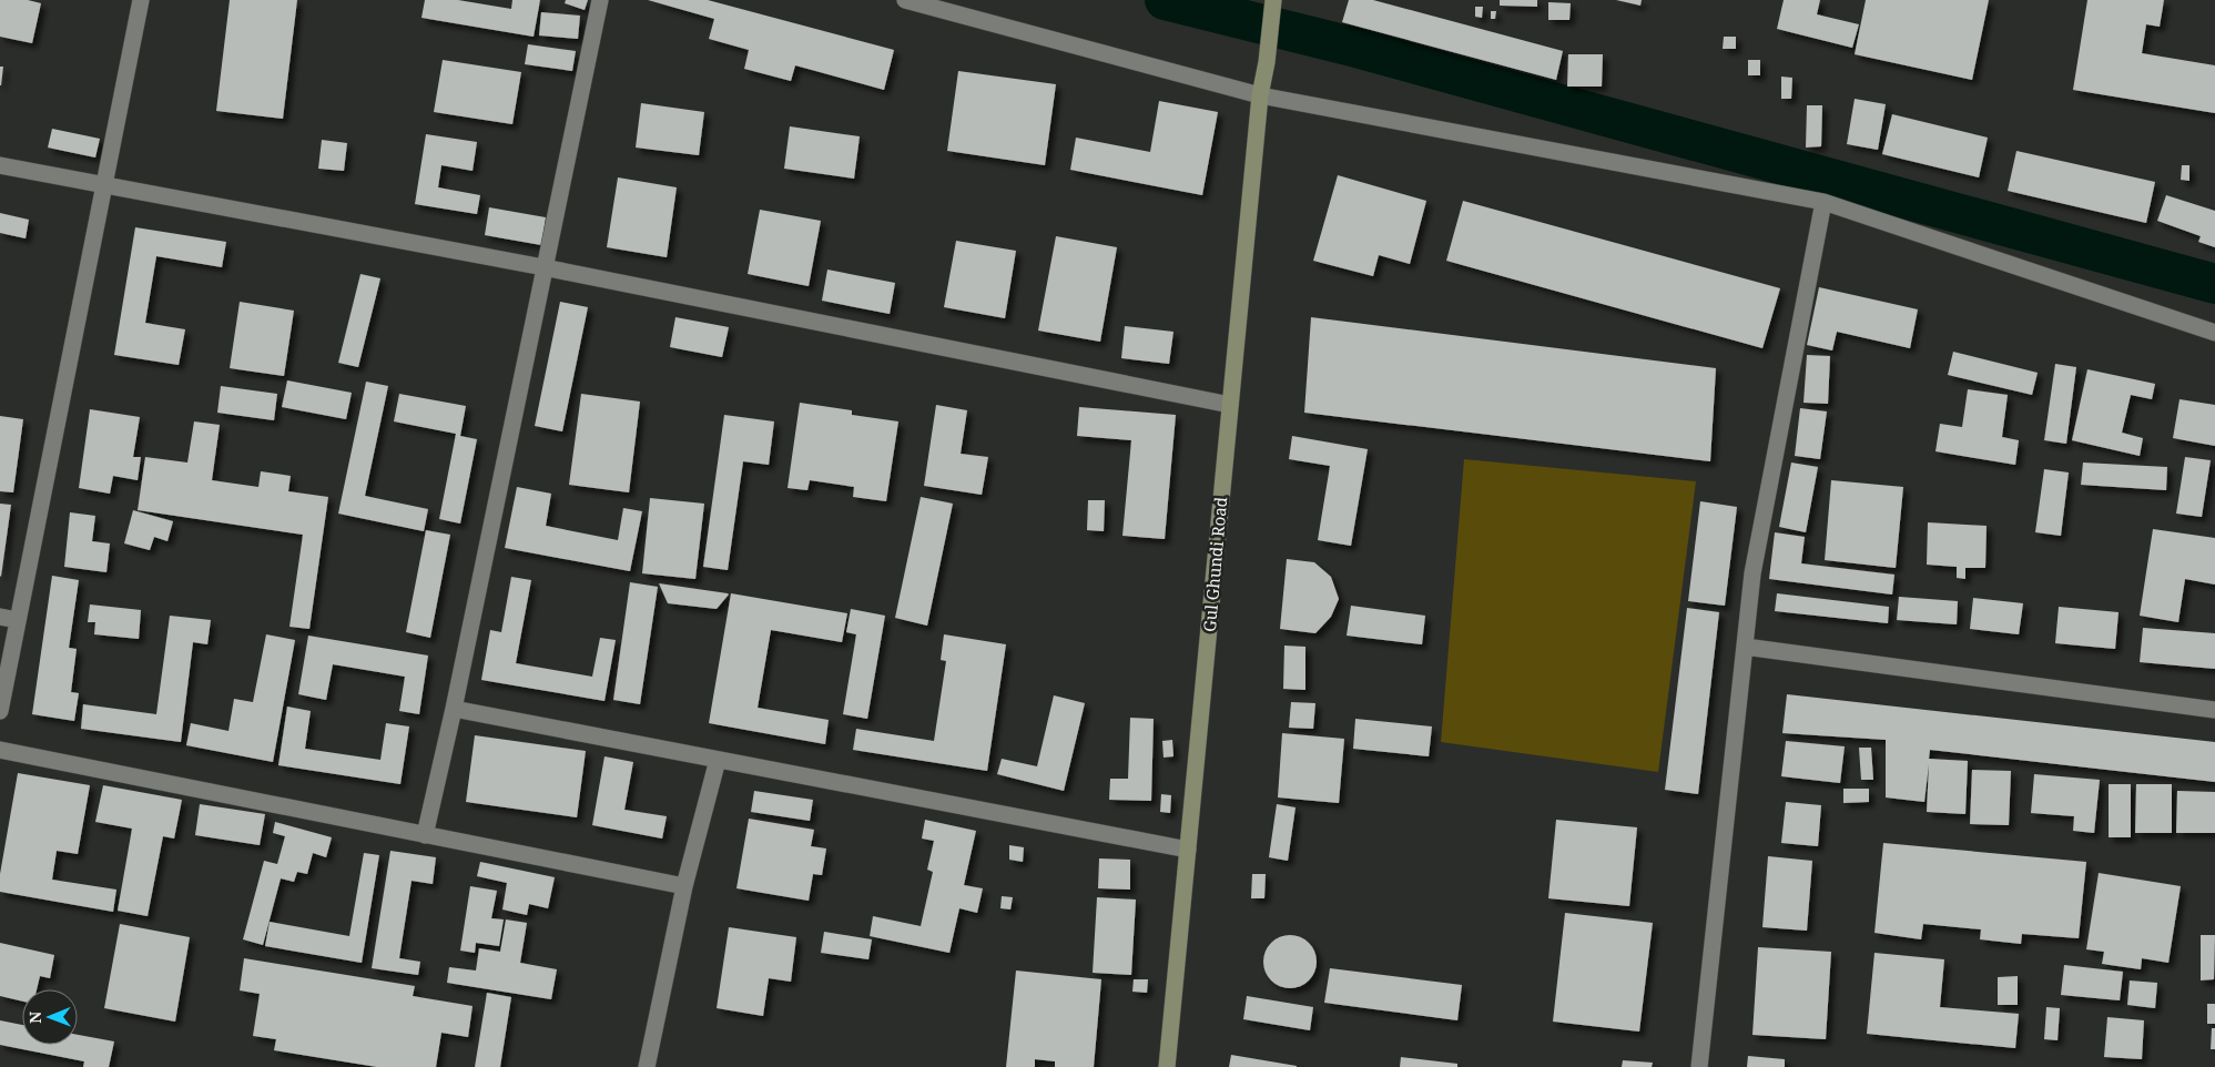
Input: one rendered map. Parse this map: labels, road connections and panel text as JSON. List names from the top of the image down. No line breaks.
{"streets":{"main road":["Gul Ghundi Road"]},"north":"left"}
